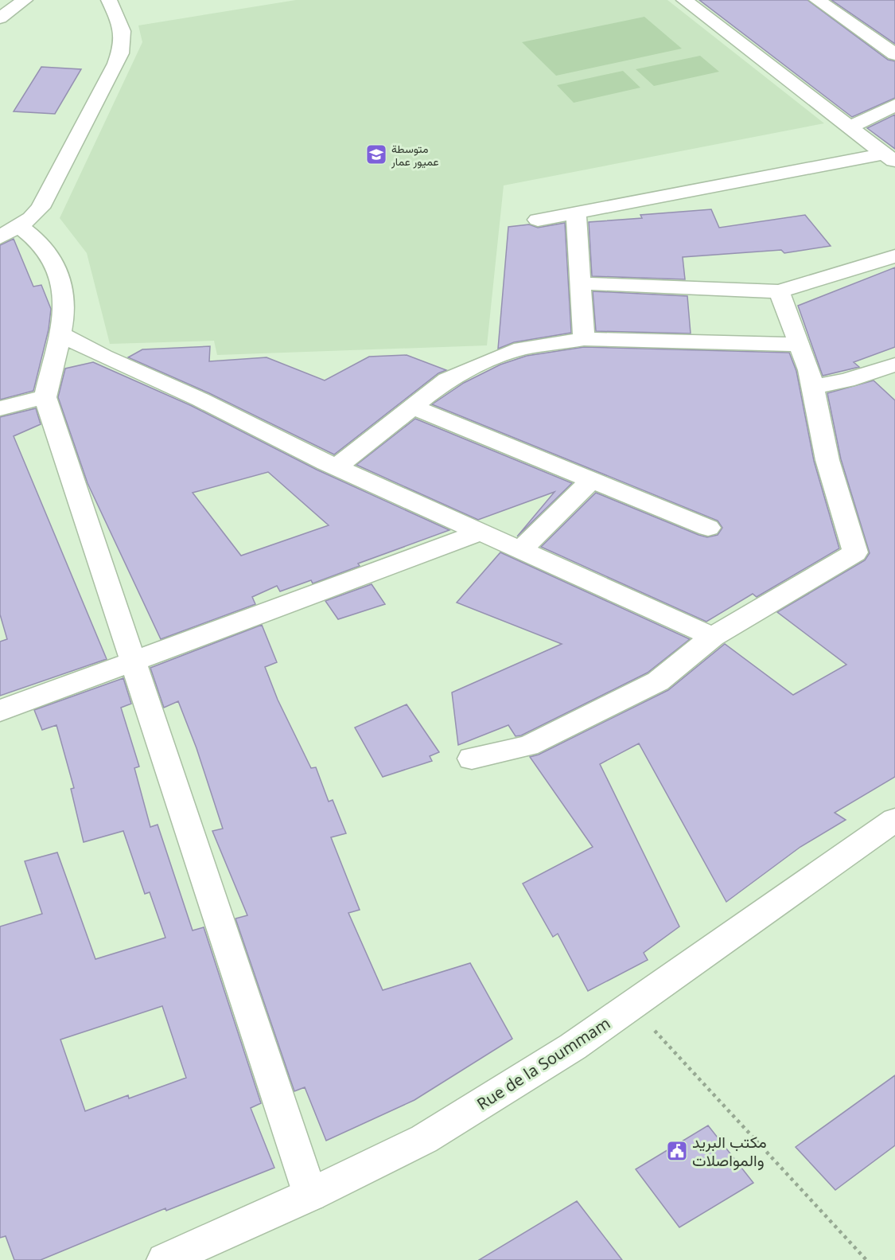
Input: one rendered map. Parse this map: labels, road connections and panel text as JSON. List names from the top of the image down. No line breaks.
{"streets":{"street":["Rue de la Soummam"]},"places":{"school or university":["متوسطة عميور عمار"],"public building":["مكتب البريد والمواصلات"]}}
